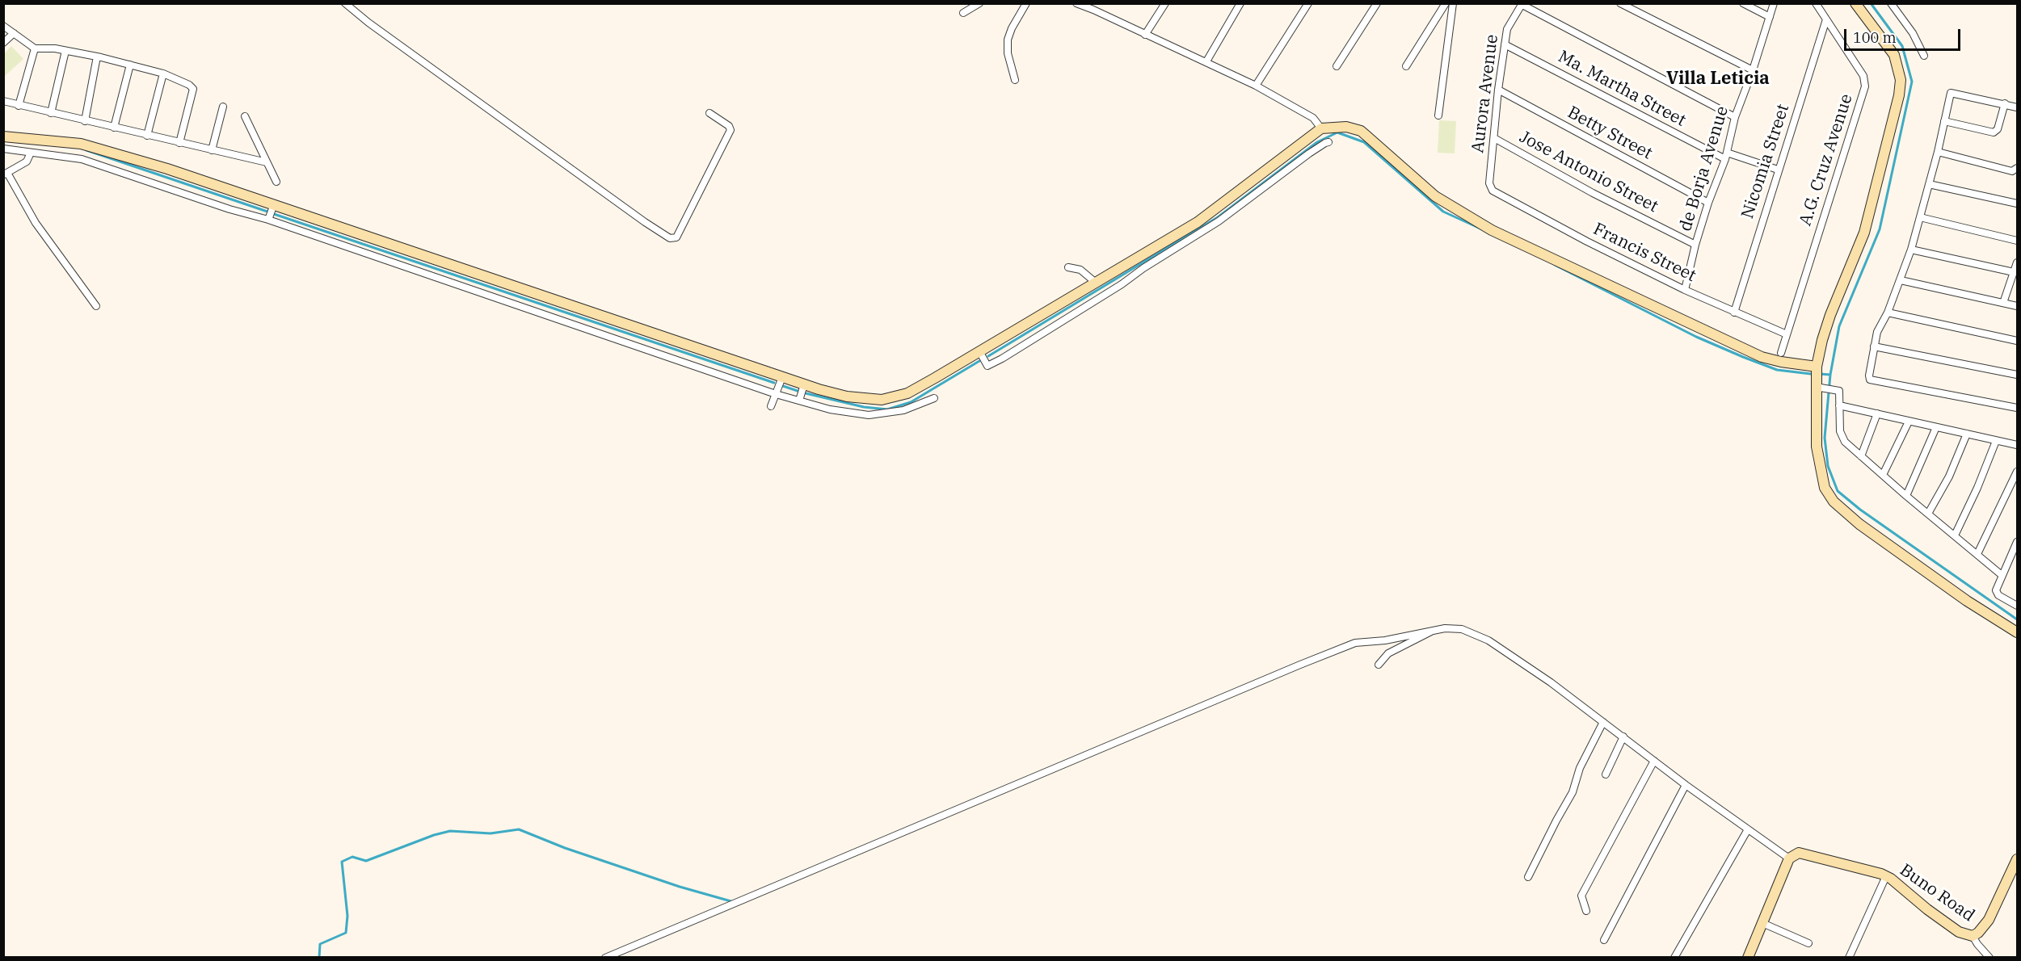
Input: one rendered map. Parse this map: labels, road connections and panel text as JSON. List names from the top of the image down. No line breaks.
{"streets":{"street":["Ma. Martha Street","Aurora Avenue","Betty Street","A.G. Cruz Avenue","Nicomia Street","de Borja Avenue","Jose Antonio Street","Francis Street","Buno Road"]},"crossings":[["Ma. Martha Street","Aurora Avenue"],["Ma. Martha Street","Nicomia Street"],["Ma. Martha Street","de Borja Avenue"],["Aurora Avenue","Betty Street"],["Aurora Avenue","Jose Antonio Street"],["Aurora Avenue","Francis Street"],["Betty Street","de Borja Avenue"],["A.G. Cruz Avenue","Nicomia Street"],["A.G. Cruz Avenue","Francis Street"],["Nicomia Street","Francis Street"],["de Borja Avenue","Jose Antonio Street"],["de Borja Avenue","Francis Street"]],"districts":["Villa Leticia"],"scale_bar":"100 m"}
